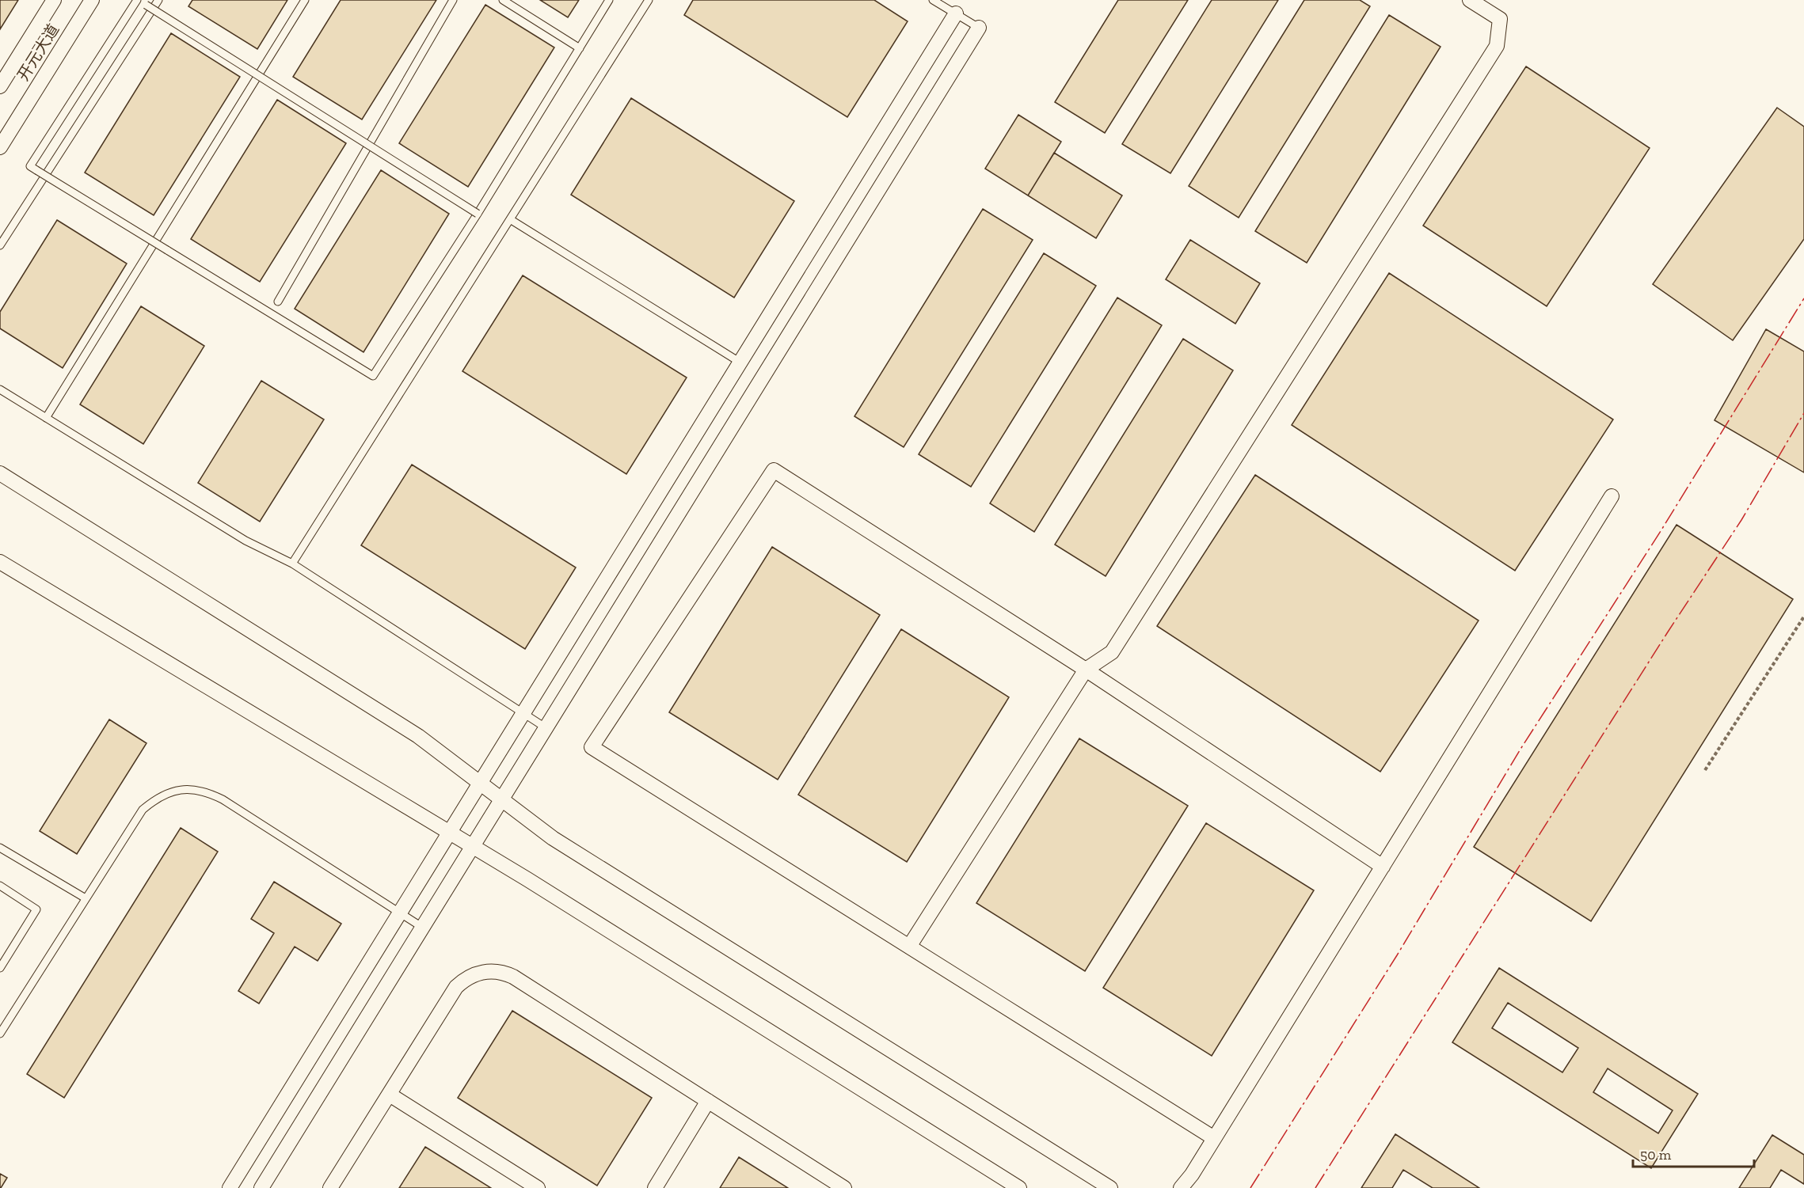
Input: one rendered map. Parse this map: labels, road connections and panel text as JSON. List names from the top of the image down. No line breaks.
{"streets":{"street":["开元大道"]},"scale_bar":"50 m"}
